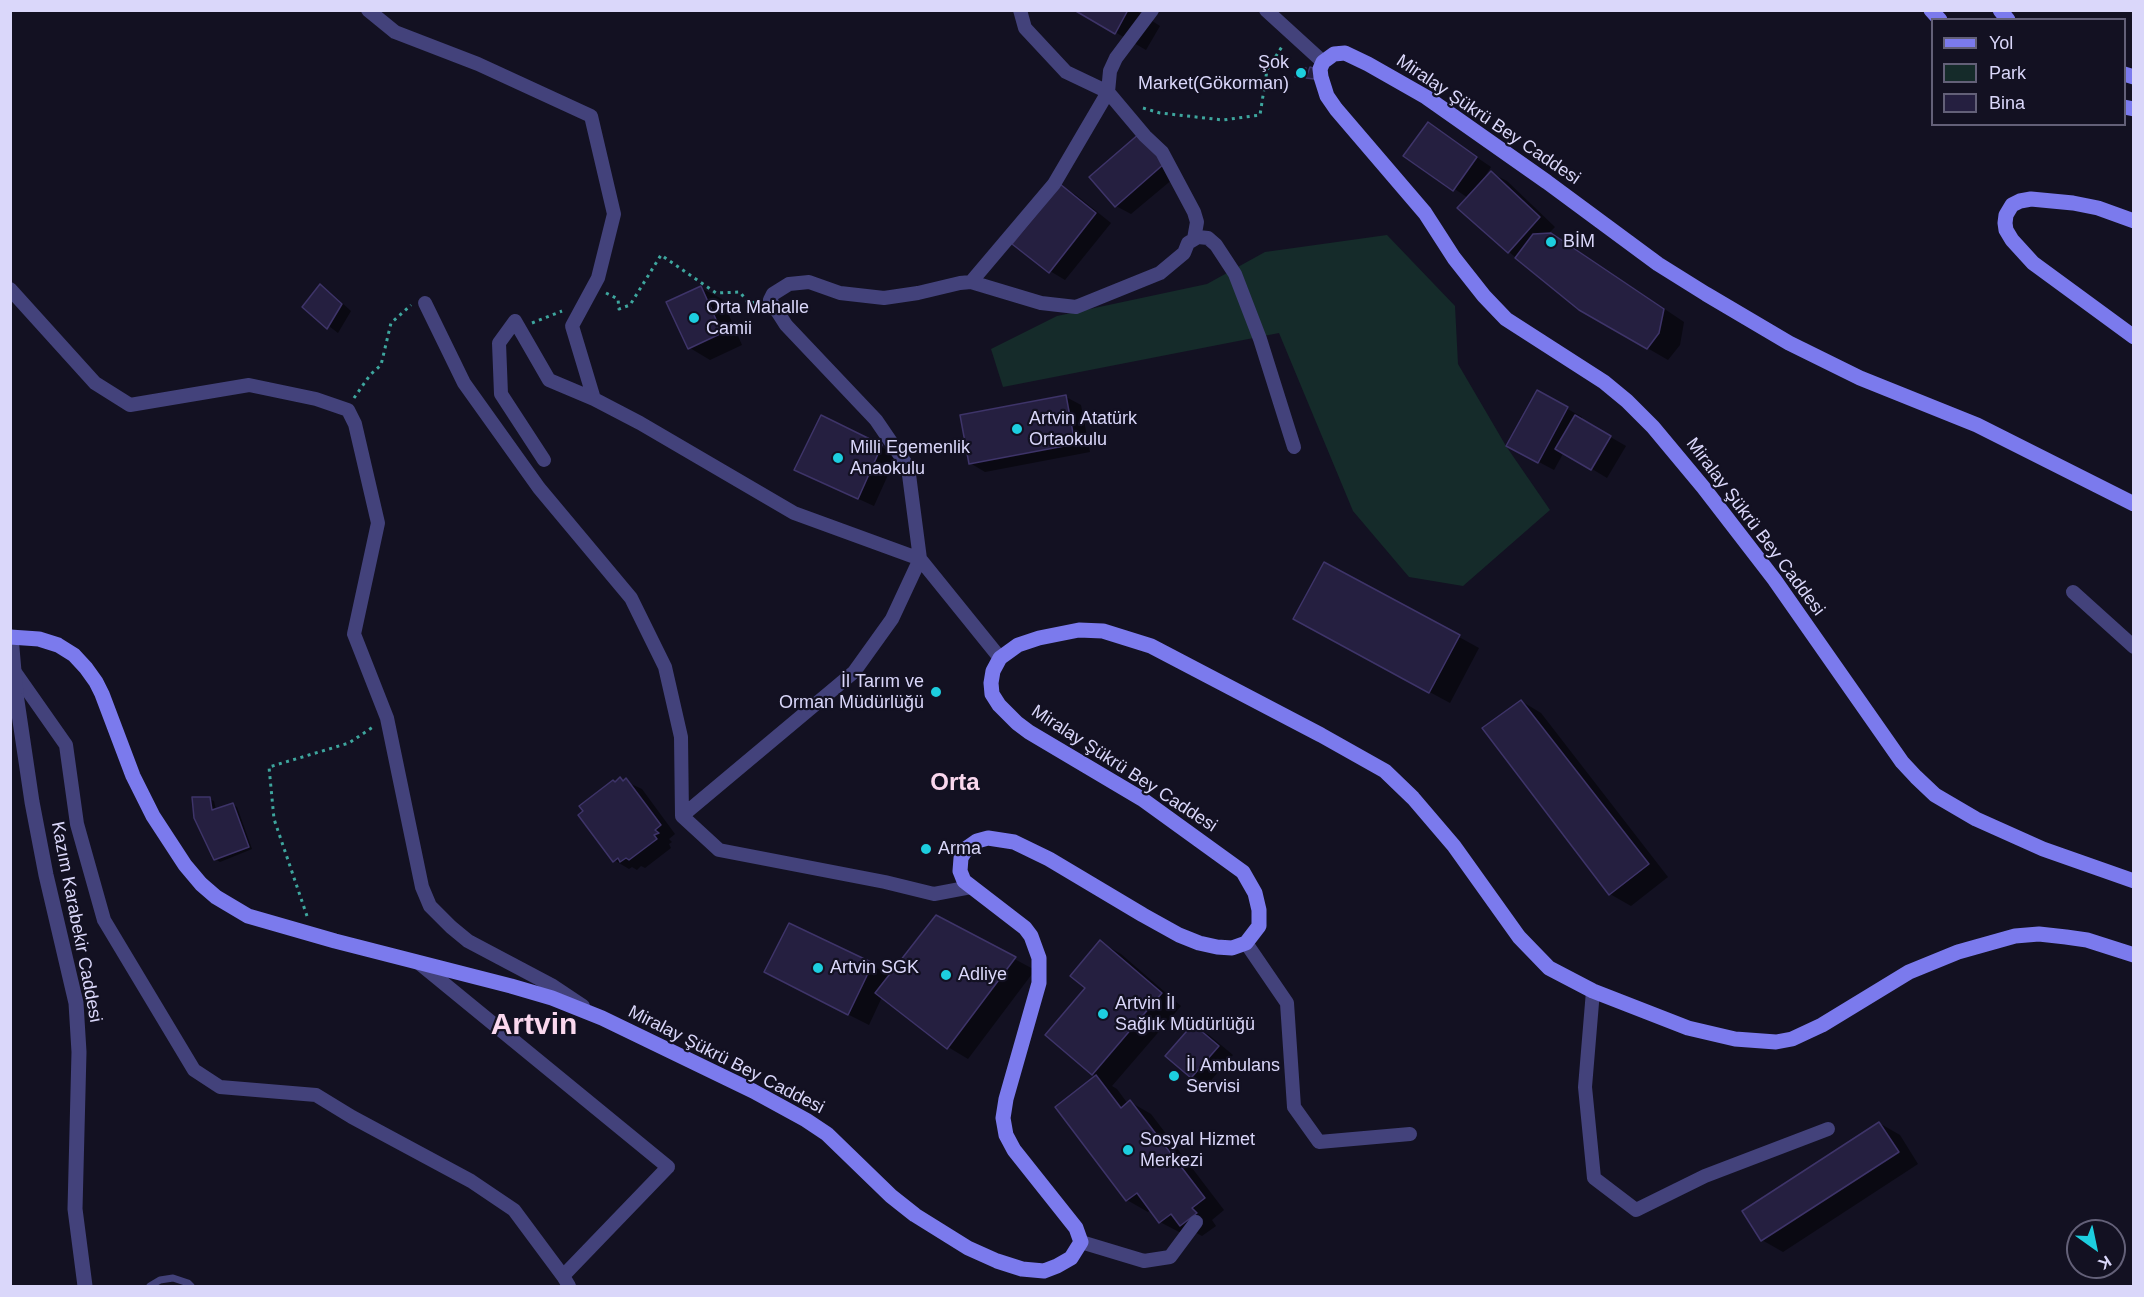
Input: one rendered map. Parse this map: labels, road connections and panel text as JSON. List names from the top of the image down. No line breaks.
{"streets":{"main road":["Miralay Şükrü Bey Caddesi"],"street":["Kazım Karabekir Caddesi"]},"crossings":[["Miralay Şükrü Bey Caddesi","Kazım Karabekir Caddesi"]],"districts":["Orta","Artvin"],"places":["Şok Market(Gökorman)","BİM","Orta Mahalle Camii","Artvin Atatürk Ortaokulu","Milli Egemenlik Anaokulu","İl Tarım ve Orman Müdürlüğü","Arma","Artvin SGK","Adliye","Artvin İl Sağlık Müdürlüğü","İl Ambulans Servisi","Sosyal Hizmet Merkezi"],"legend":["Yol","Park","Bina"],"north":"bottom right"}
